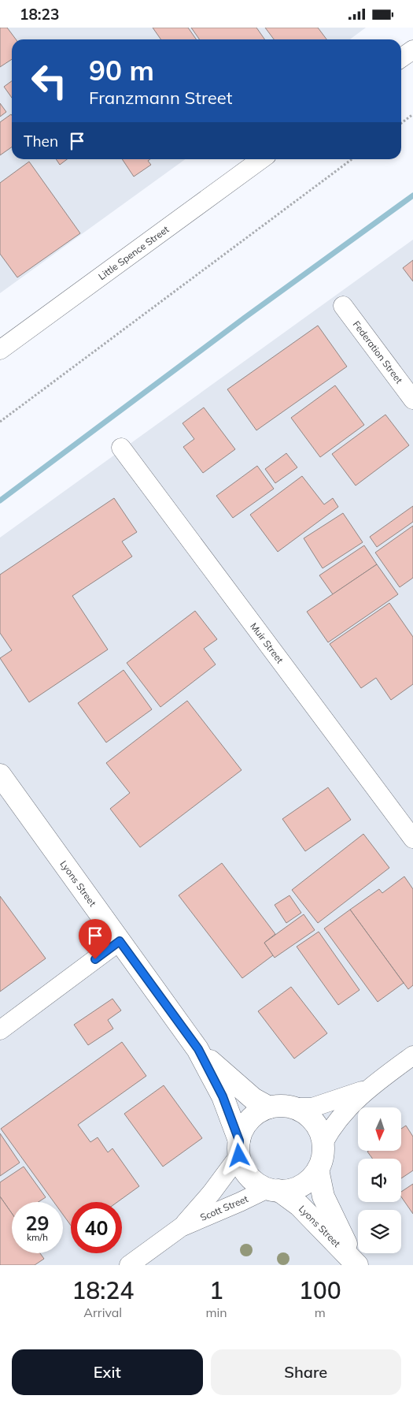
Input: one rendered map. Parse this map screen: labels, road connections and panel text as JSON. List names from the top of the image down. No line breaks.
{"streets":{"street":["Little Spence Street","Federation Street","Muir Street","Lyons Street","Scott Street"]},"crossings":[["Lyons Street","Scott Street"]],"north":"bottom","page":{"status":"18:23","turn":["90 m","Franzmann Street"],"then":"Then","speed":"29 km/h","limit":"40","eta":["18:24","Arrival","1","min","100","m"],"buttons":["Exit","Share"]}}
